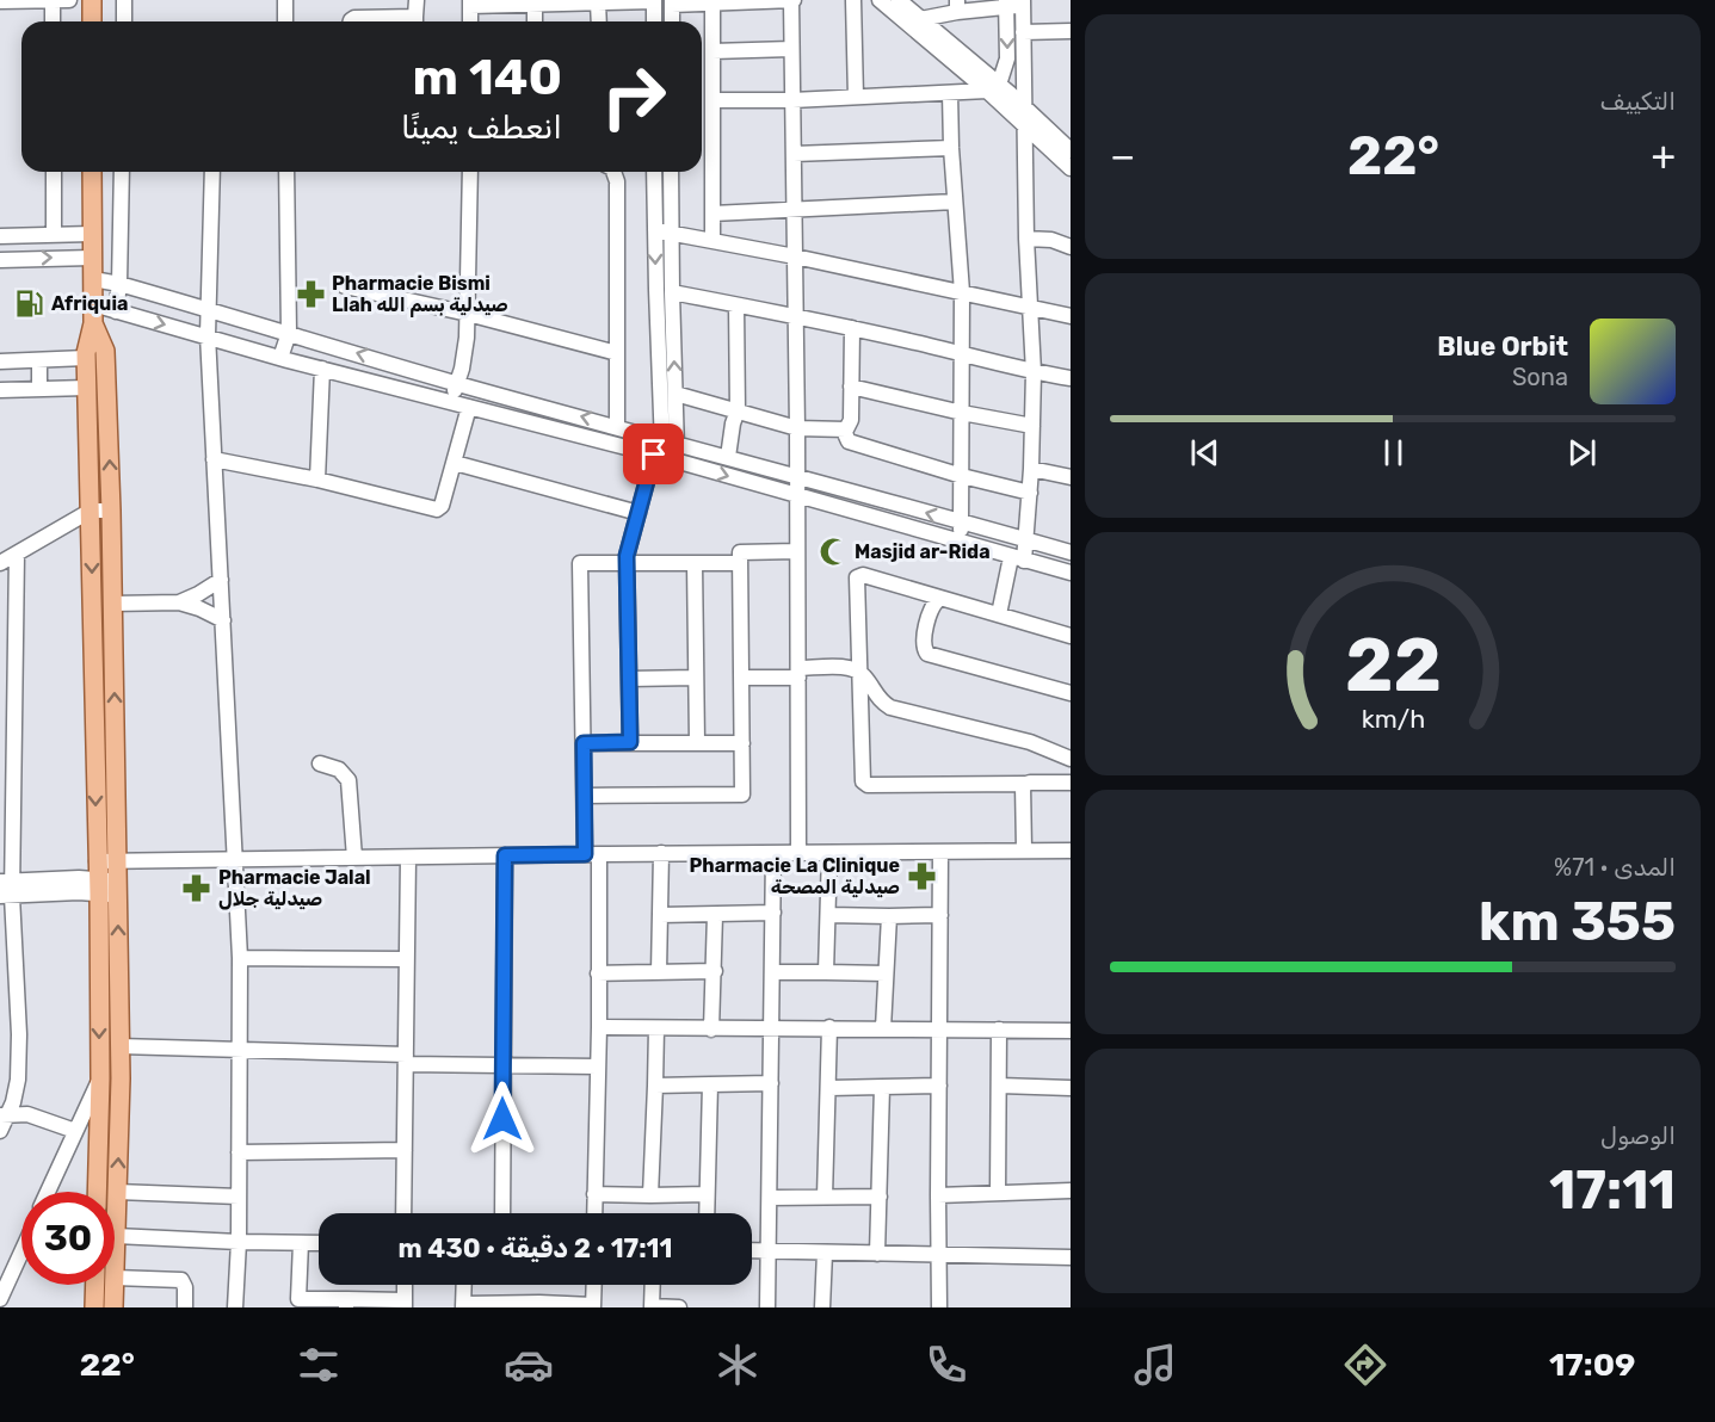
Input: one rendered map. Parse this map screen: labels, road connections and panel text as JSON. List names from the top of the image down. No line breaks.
{"places":{"pharmacy":["Pharmacie Bismi Llah صيدلية بسم الله","Pharmacie La Clinique صيدلية المصحة","Pharmacie Jalal صيدلية جلال"],"fuel station":["Afriquia"],"mosque":["Masjid ar-Rida"]},"page":{"tile":["التكييف",["المدى · 71%","355 km"],["الوصول","17:11"]],"turn":["140 m","انعطف يمينًا"],"heat":["−","22°","+"],"song":["Blue Orbit","Sona"],"limit":"30","trip":"17:11 · 2 دقيقة · 430 m","tabs":["17:09","22°"],"gauge":["22","km/h"]}}
